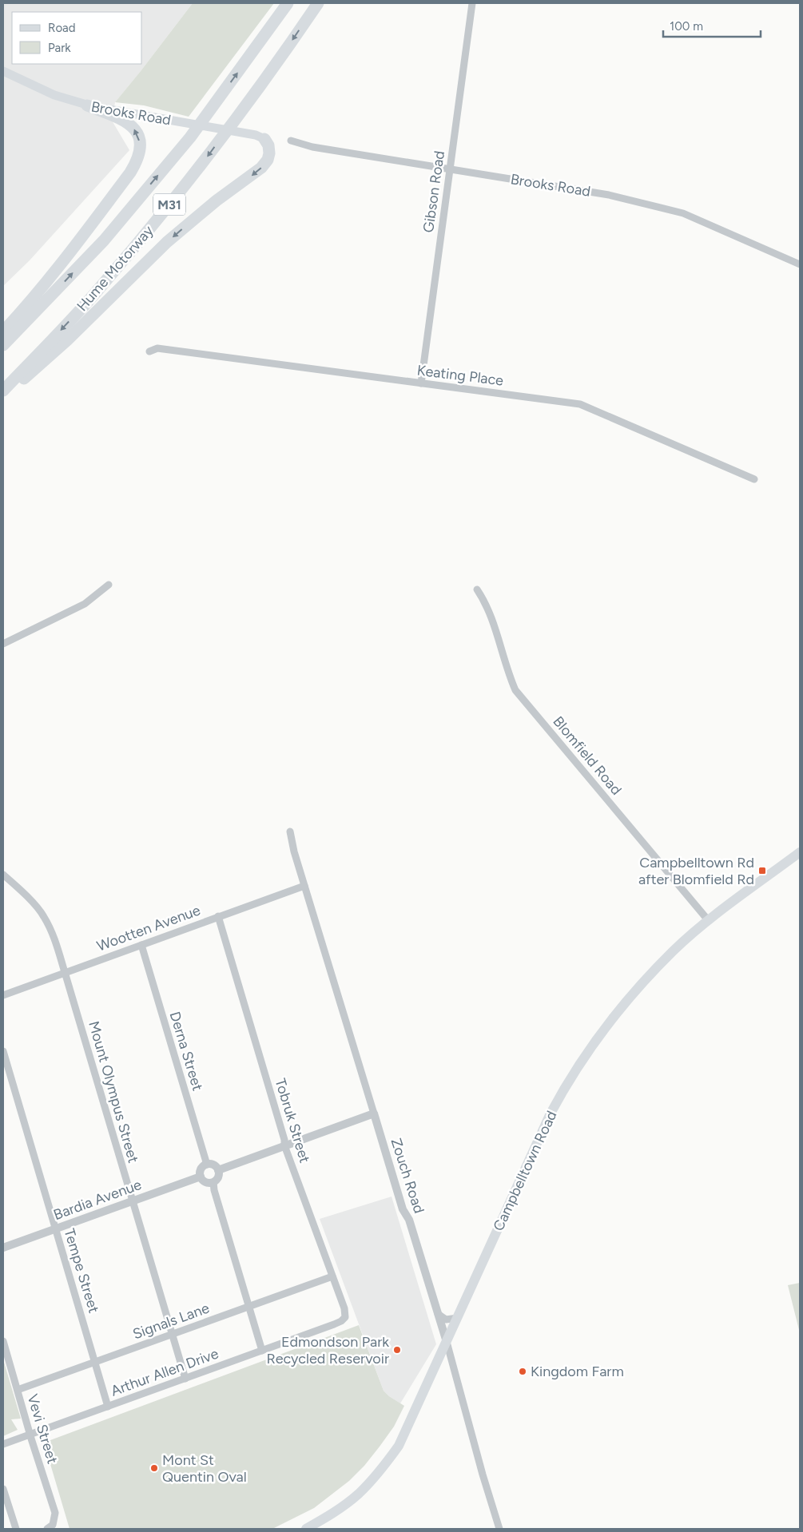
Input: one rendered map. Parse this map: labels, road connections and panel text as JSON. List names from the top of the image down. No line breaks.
{"streets":{"highway":["M31","Hume Motorway"],"main road":["Brooks Road","Campbelltown Road"],"street":["Gibson Road","Keating Place","Blomfield Road","Wootten Avenue","Derna Street","Mount Olympus Street","Tobruk Street","Zouch Road","Bardia Avenue","Tempe Street","Signals Lane","Arthur Allen Drive","Vevi Street"]},"crossings":[["Brooks Road","Gibson Road"],["Gibson Road","Keating Place"],["Blomfield Road","Campbelltown Road"],["Wootten Avenue","Derna Street"],["Wootten Avenue","Mount Olympus Street"],["Wootten Avenue","Tobruk Street"],["Wootten Avenue","Zouch Road"],["Derna Street","Bardia Avenue"],["Mount Olympus Street","Bardia Avenue"],["Mount Olympus Street","Signals Lane"],["Mount Olympus Street","Arthur Allen Drive"],["Tobruk Street","Signals Lane"],["Tobruk Street","Arthur Allen Drive"],["Campbelltown Road","Zouch Road"],["Bardia Avenue","Tempe Street"],["Tempe Street","Signals Lane"],["Tempe Street","Arthur Allen Drive"],["Signals Lane","Vevi Street"],["Arthur Allen Drive","Vevi Street"]],"places":{"transit":["Campbelltown Rd after Blomfield Rd"],"other":["Edmondson Park Recycled Reservoir","Kingdom Farm","Mont St Quentin Oval"]},"legend":["Road","Park"],"scale_bar":"100 m"}
